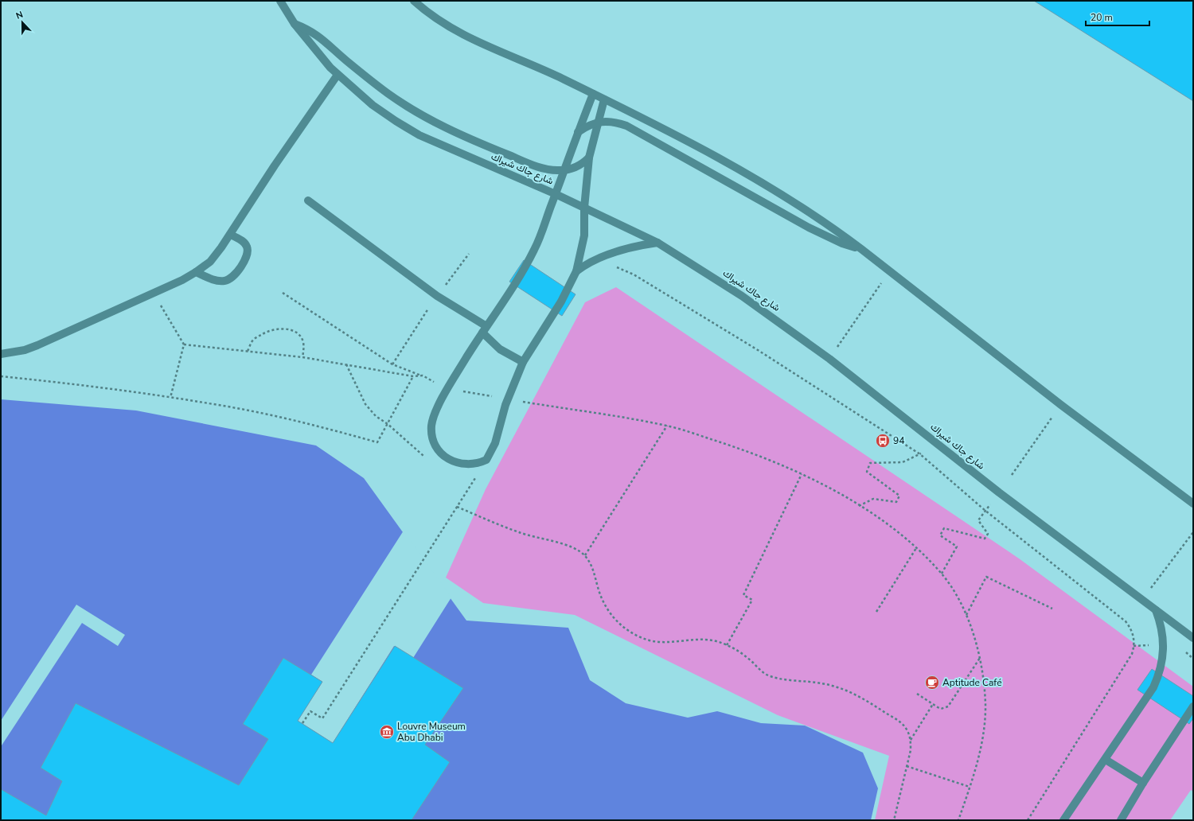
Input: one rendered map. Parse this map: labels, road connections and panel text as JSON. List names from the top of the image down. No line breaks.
{"streets":{"street":["شارع جاك شيراك"]},"places":{"bus stop":["94"],"cafe":["Aptitude Café"],"museum":["Louvre Museum Abu Dhabi"]},"scale_bar":"20 m","north":"top"}
